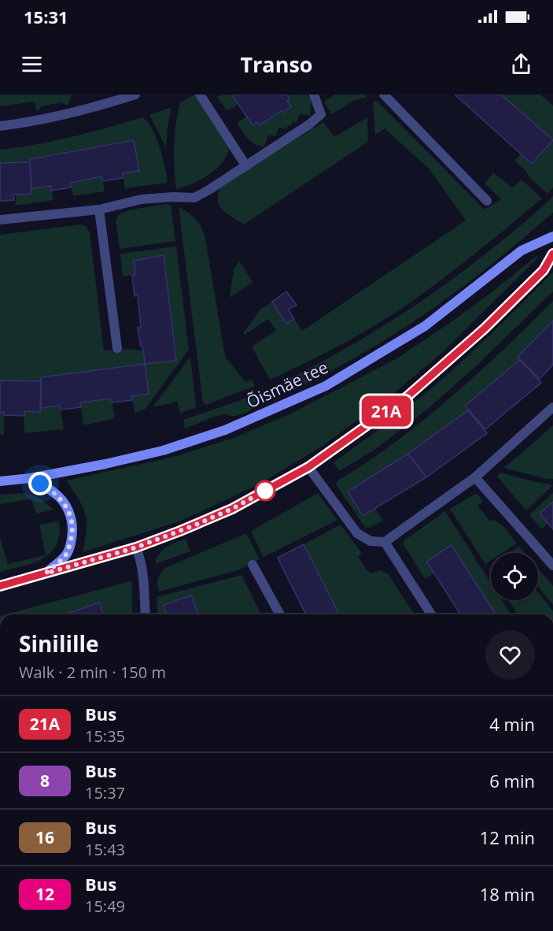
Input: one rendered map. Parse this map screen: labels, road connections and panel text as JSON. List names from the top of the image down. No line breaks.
{"streets":{"main road":["Õismäe tee"]},"lines":["bus line 21A"],"page":{"status":"15:31","header":"Transo","on_map":"21A","heading":["Sinilille","Walk · 2 min · 150 m"],"list":[{"mark":"21A","name":"Bus","note":"15:35","value":"4 min"},{"mark":"8","name":"Bus","note":"15:37","value":"6 min"},{"mark":"16","name":"Bus","note":"15:43","value":"12 min"},{"mark":"12","name":"Bus","note":"15:49","value":"18 min"}]}}
